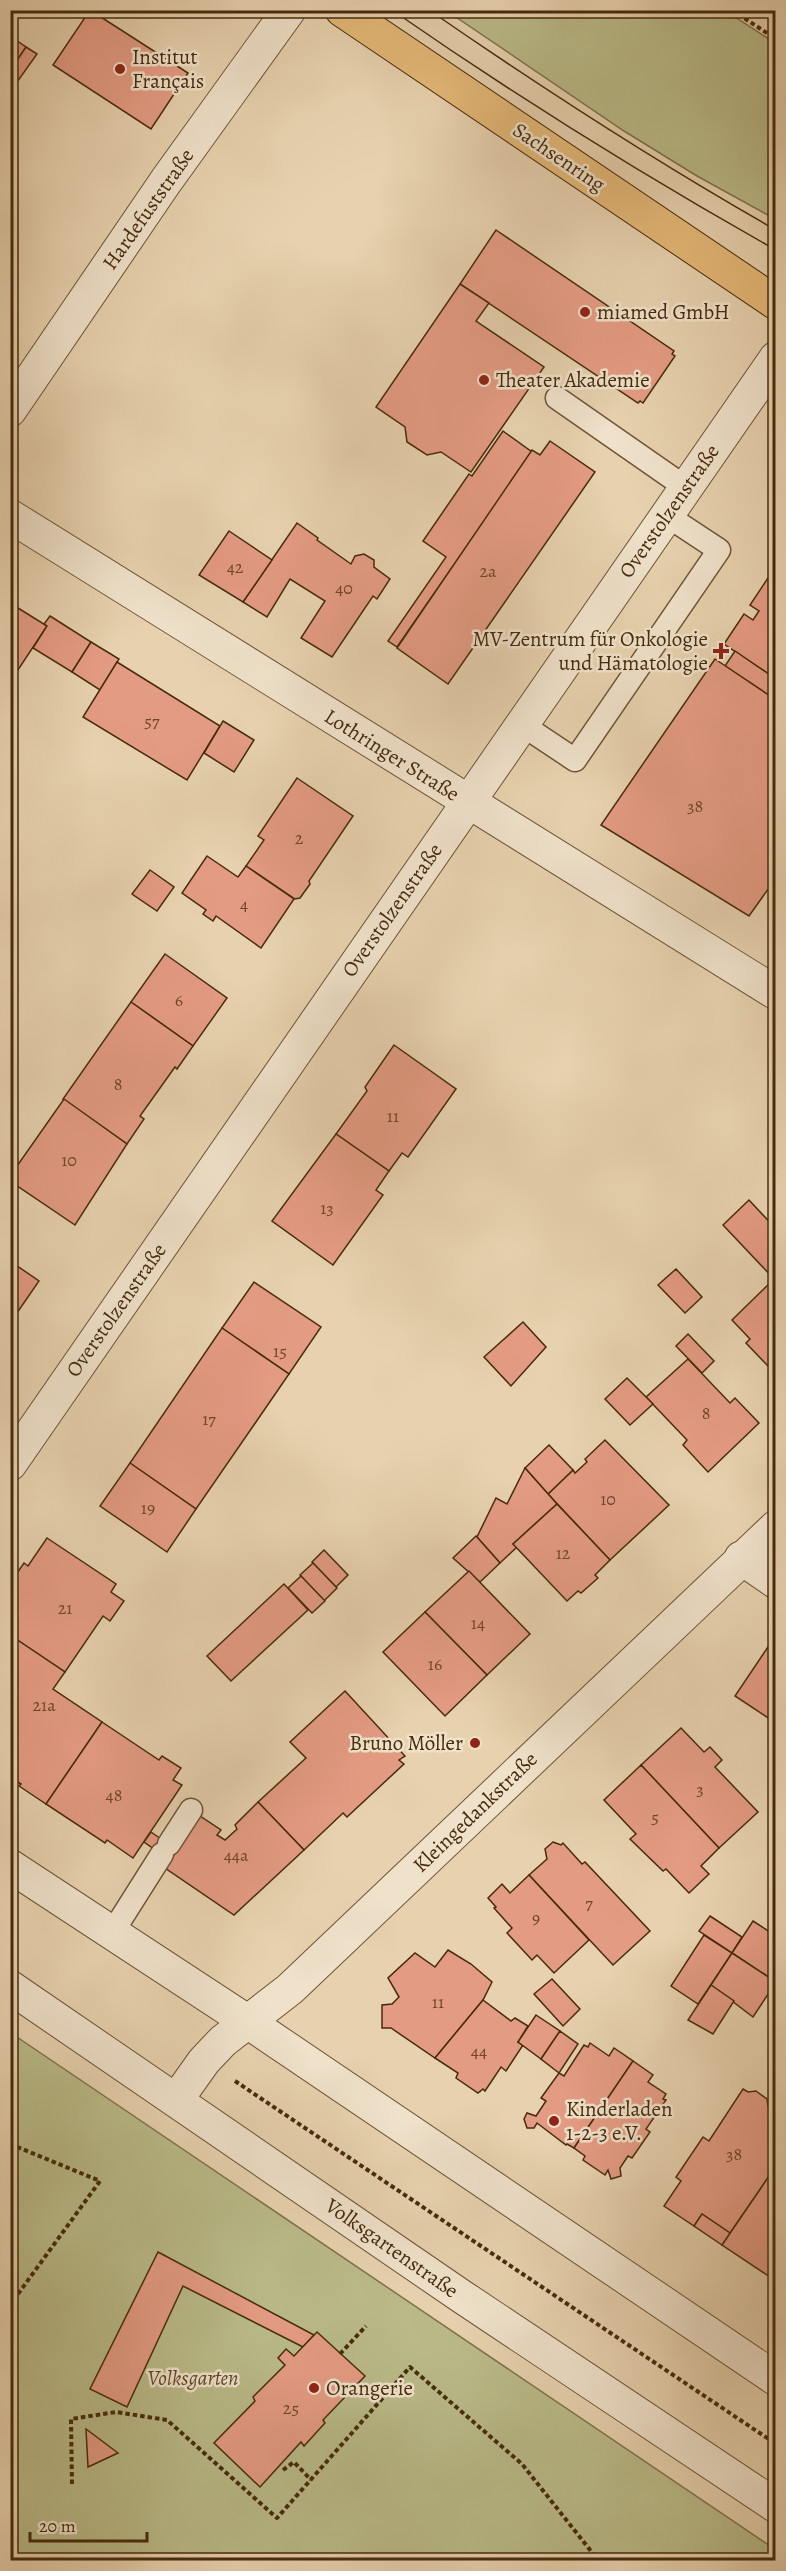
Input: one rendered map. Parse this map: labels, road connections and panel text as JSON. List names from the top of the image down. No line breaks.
{"streets":{"main road":["Sachsenring"],"street":["Hardefuststraße","Overstolzenstraße","Lothringer Straße","Kleingedankstraße","Volksgartenstraße"]},"crossings":[["Overstolzenstraße","Lothringer Straße"],["Kleingedankstraße","Volksgartenstraße"]],"parks":["Volksgarten"],"places":{"other":["Institut Français","miamed GmbH","Theater Akademie","Bruno Möller","Kinderladen 1-2-3 e.V.","Orangerie"],"health":["MV-Zentrum für Onkologie und Hämatologie"]},"house_numbers":["42","2a","40","57","38","2","4","6","8","11","10","13","15","8","17","10","19","12","21","14","16","21a","3","48","5","44a","7","9","11","44","38","25"],"scale_bar":"20 m"}
